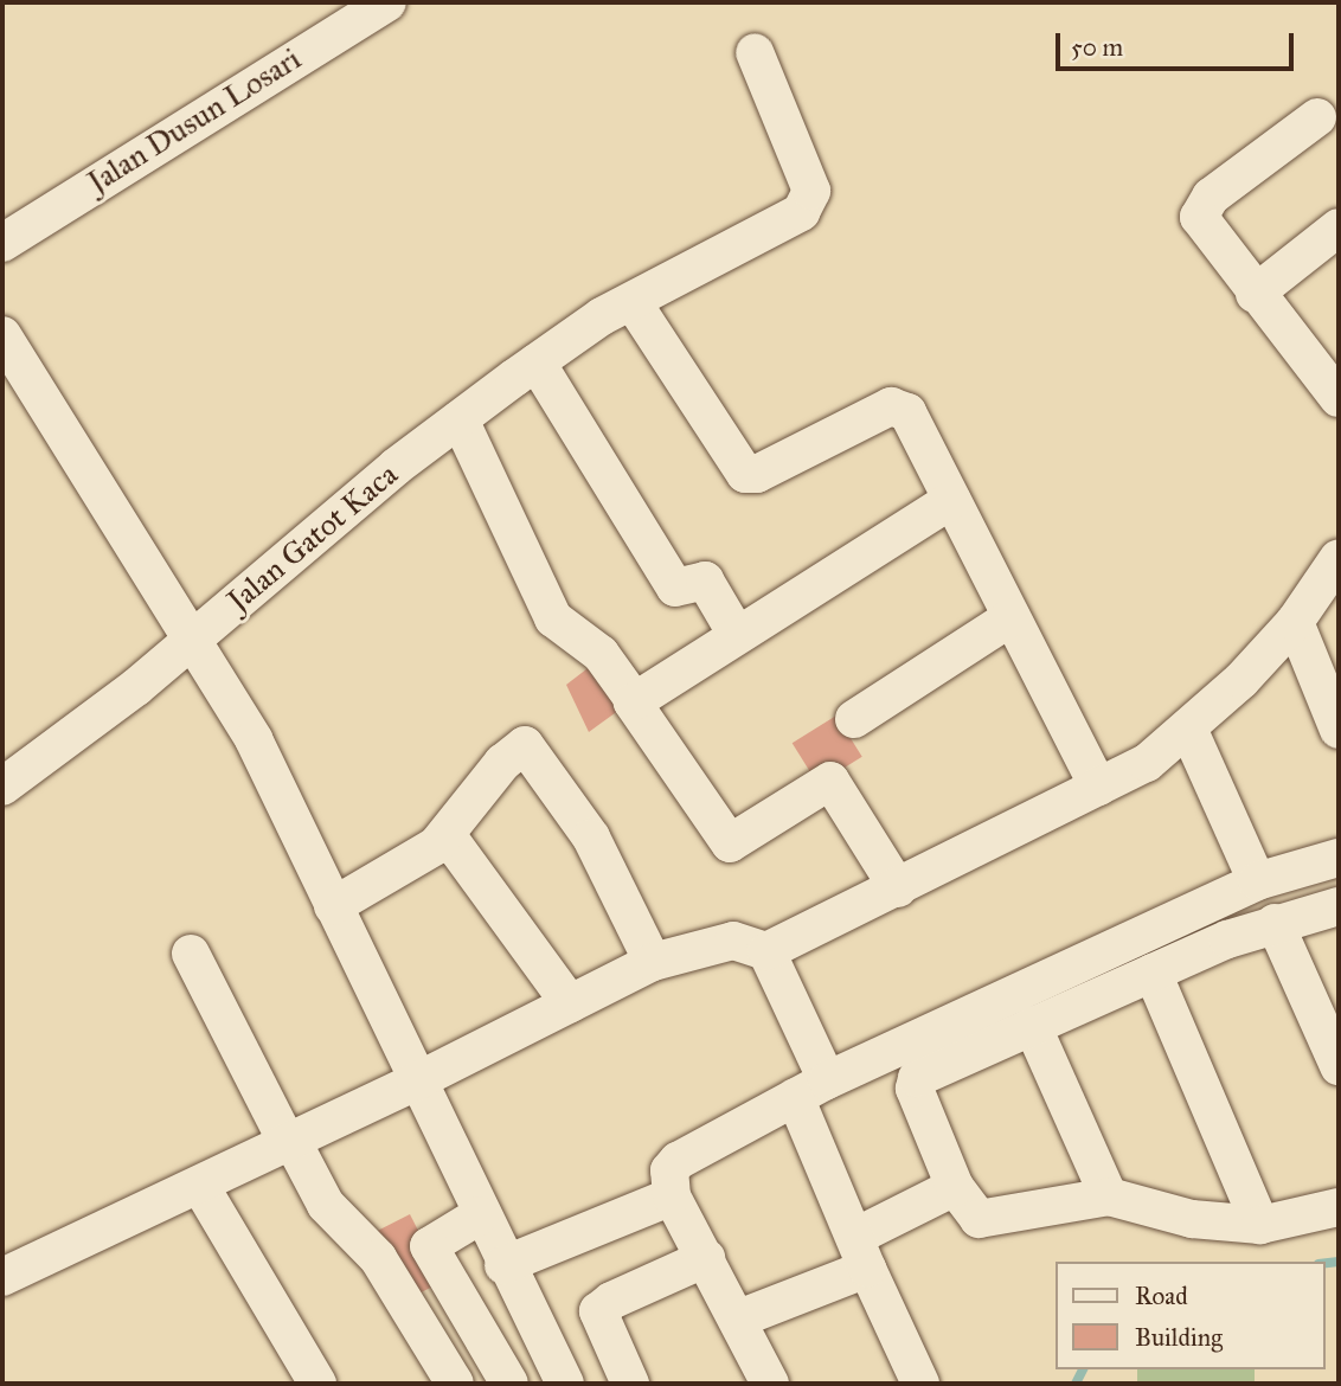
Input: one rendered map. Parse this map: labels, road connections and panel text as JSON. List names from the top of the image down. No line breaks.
{"streets":{"street":["Jalan Dusun Losari","Jalan Gatot Kaca"]},"legend":["Road","Building"],"scale_bar":"50 m"}
